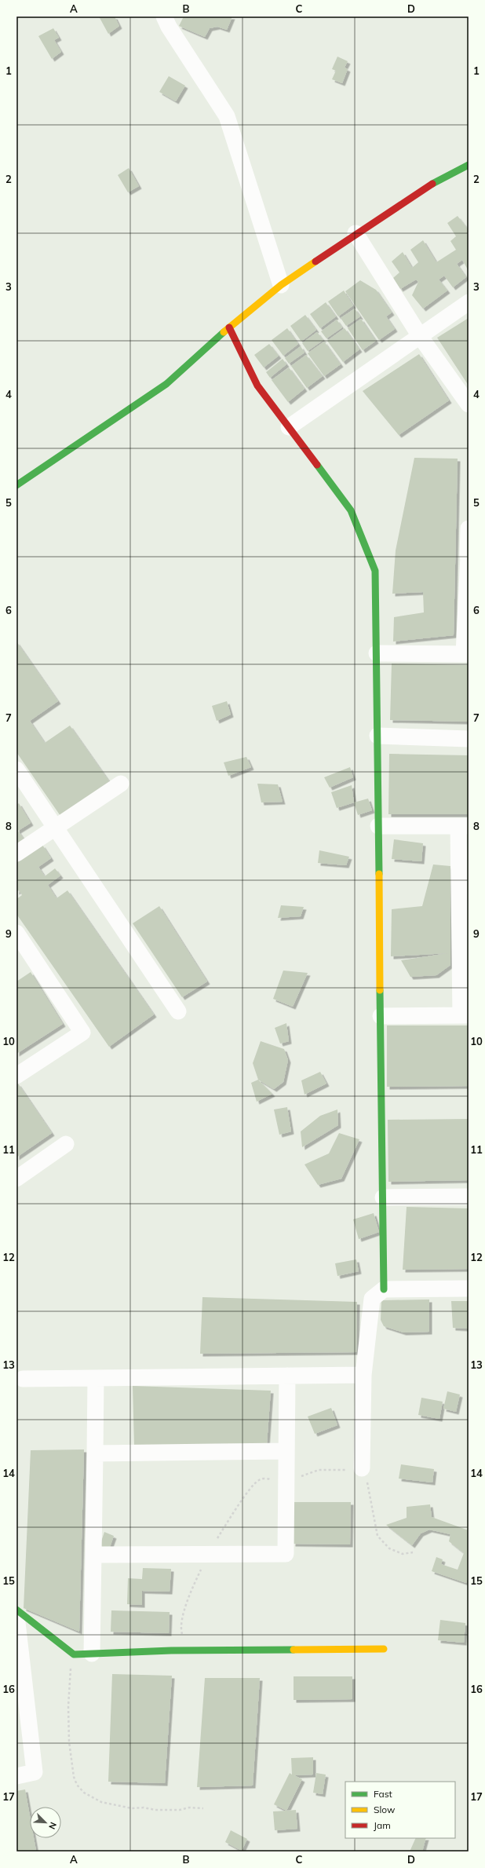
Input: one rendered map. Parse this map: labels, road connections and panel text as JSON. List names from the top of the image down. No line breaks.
{"legend":["Fast","Slow","Jam"],"north":"bottom right","grid":{"columns":["A","B","C","D"],"rows":["1","2","3","4","5","6","7","8","9","10","11","12","13","14","15","16","17"]}}
